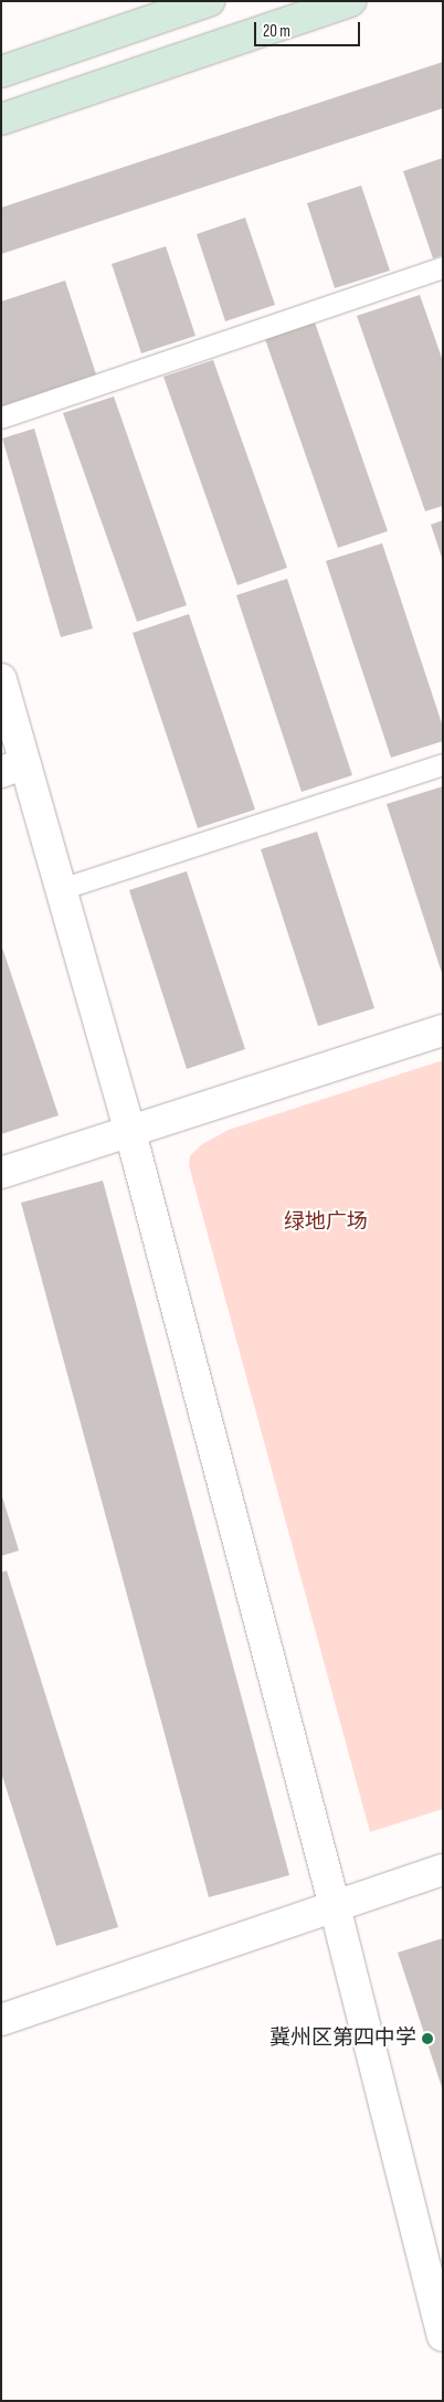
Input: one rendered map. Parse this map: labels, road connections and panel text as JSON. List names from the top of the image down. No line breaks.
{"parks":["绿地广场"],"places":["冀州区第四中学"],"scale_bar":"20 m"}
